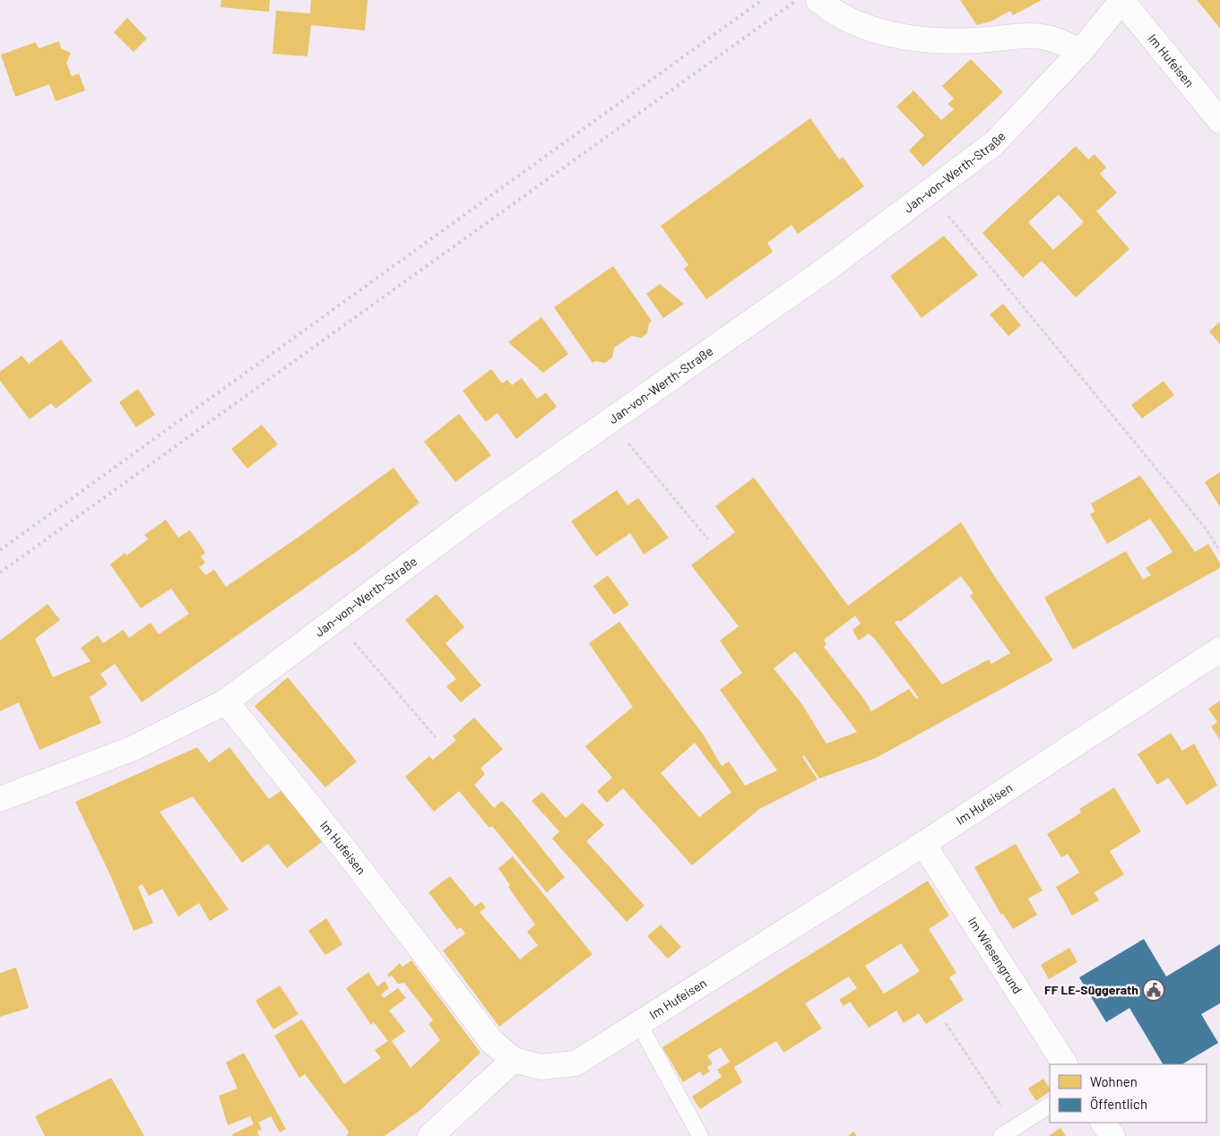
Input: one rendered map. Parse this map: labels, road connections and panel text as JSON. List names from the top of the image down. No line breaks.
{"streets":{"street":["Im Hufeisen","Jan-von-Werth-Straße","Im Wiesengrund"]},"crossings":[["Im Hufeisen","Jan-von-Werth-Straße"],["Im Hufeisen","Im Wiesengrund"]],"places":{"public building":["FF LE-Süggerath"]},"legend":["Wohnen","Öffentlich"]}
